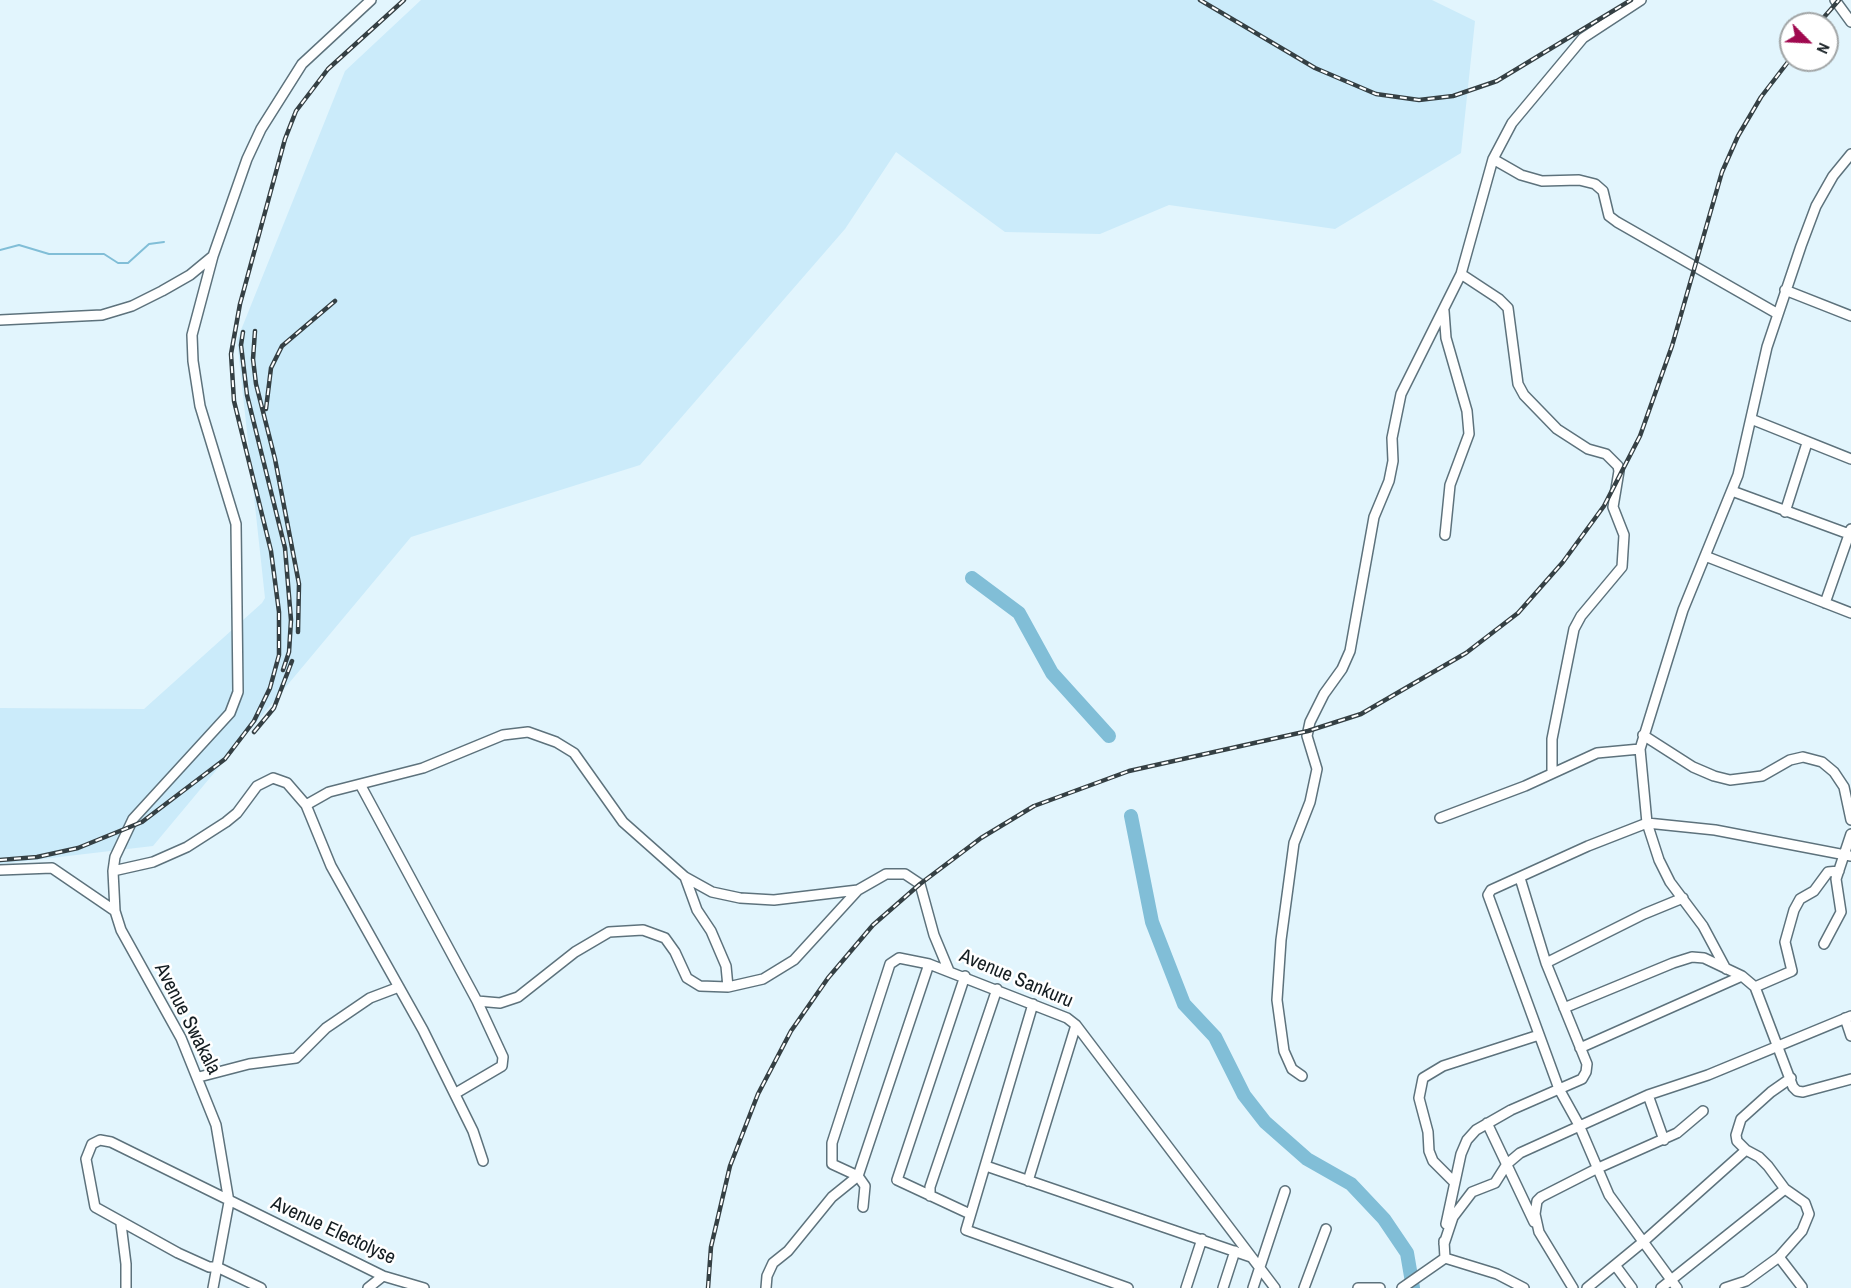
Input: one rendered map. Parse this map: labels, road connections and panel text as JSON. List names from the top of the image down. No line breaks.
{"streets":{"street":["Avenue Sankuru","Avenue Swakala","Avenue Electolyse"]},"crossings":[["Avenue Swakala","Avenue Electolyse"]],"north":"bottom right"}
